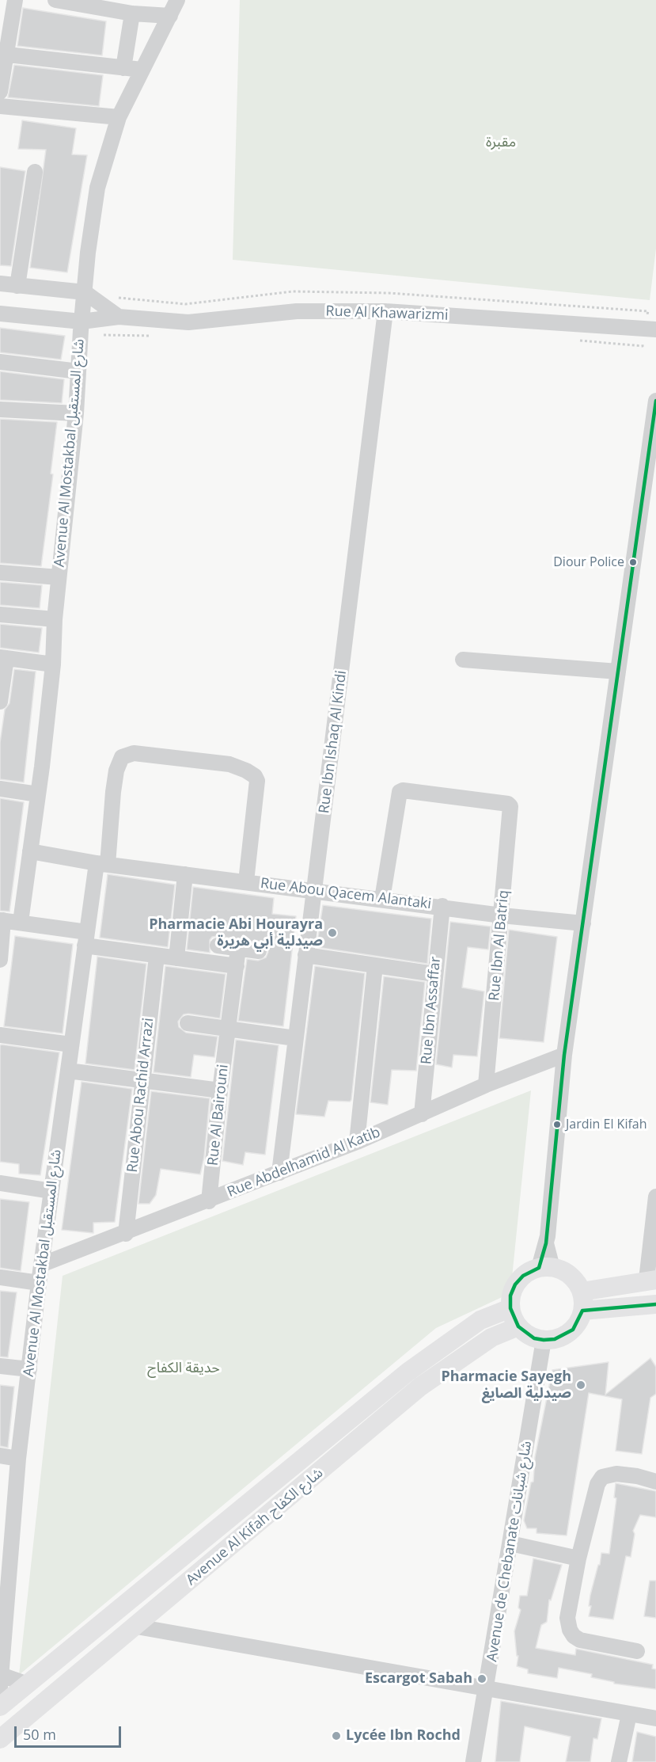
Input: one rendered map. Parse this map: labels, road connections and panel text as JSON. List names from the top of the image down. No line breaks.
{"streets":{"main road":["Avenue Al Kifah شارع الكفاح"],"street":["Rue Al Khawarizmi","Avenue Al Mostakbal شارع المستقبل","Rue Ibn Ishaq Al Kindi","Rue Abou Qacem Alantaki","Rue Ibn Al Batriq","Rue Ibn Assaffar","Rue Abou Rachid Arrazi","Rue Al Bairouni","Rue Abdelhamid Al Katib","Avenue de Chebanate شارع شبانات"]},"crossings":[["Rue Al Khawarizmi","Avenue Al Mostakbal شارع المستقبل"],["Rue Al Khawarizmi","Rue Ibn Ishaq Al Kindi"],["Avenue Al Mostakbal شارع المستقبل","Rue Abou Qacem Alantaki"],["Avenue Al Mostakbal شارع المستقبل","Rue Abdelhamid Al Katib"],["Avenue Al Mostakbal شارع المستقبل","Avenue Al Kifah شارع الكفاح"],["Rue Ibn Ishaq Al Kindi","Rue Abou Qacem Alantaki"],["Rue Ibn Ishaq Al Kindi","Rue Abdelhamid Al Katib"],["Rue Abou Qacem Alantaki","Rue Ibn Al Batriq"],["Rue Abou Qacem Alantaki","Rue Ibn Assaffar"],["Rue Ibn Al Batriq","Rue Abdelhamid Al Katib"],["Rue Ibn Assaffar","Rue Abdelhamid Al Katib"],["Rue Abou Rachid Arrazi","Rue Abdelhamid Al Katib"],["Rue Al Bairouni","Rue Abdelhamid Al Katib"],["Avenue Al Kifah شارع الكفاح","Avenue de Chebanate شارع شبانات"]],"parks":["مقبرة","حديقة الكفاح"],"places":["Diour Police","Pharmacie Abi Hourayra صيدلية أبي هريرة","Jardin El Kifah","Pharmacie Sayegh صيدلية الصايغ","Escargot Sabah","Lycée Ibn Rochd"],"scale_bar":"50 m"}
